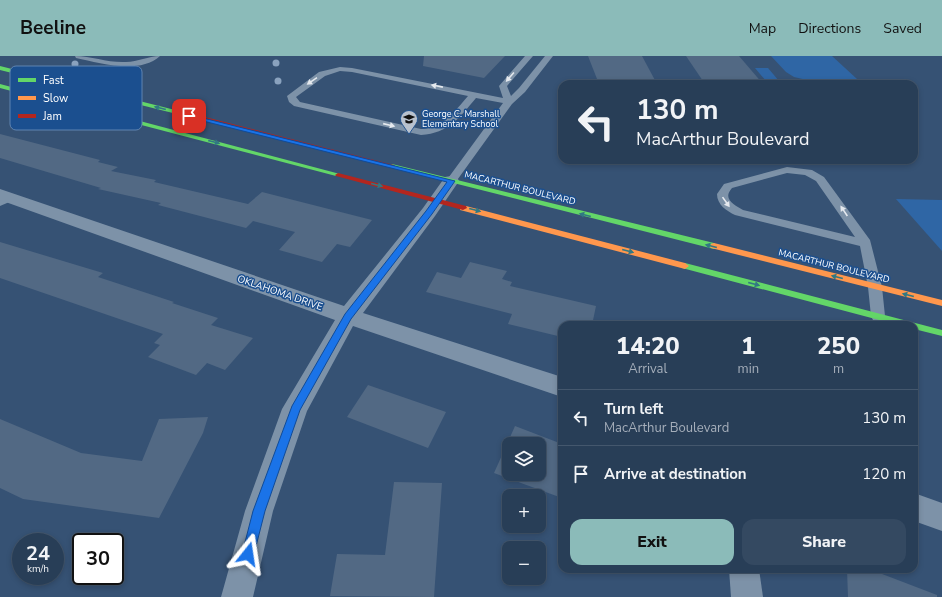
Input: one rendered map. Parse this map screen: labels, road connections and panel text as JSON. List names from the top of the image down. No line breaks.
{"streets":{"street":["MACARTHUR BOULEVARD","OKLAHOMA DRIVE"]},"places":{"school or university":["George C. Marshall Elementary School"]},"legend":["Fast","Slow","Jam"],"page":{"header":"Beeline","nav":["Map","Directions","Saved"],"turn":["130 m","MacArthur Boulevard"],"eta":["14:20","Arrival","1","min","250","m"],"list":[{"name":"Turn left","note":"MacArthur Boulevard","value":"130 m"},{"name":"Arrive at destination","value":"120 m"}],"map_buttons":["+","−"],"buttons":["Exit","Share"],"speed":"24 km/h","limit":"30"}}
